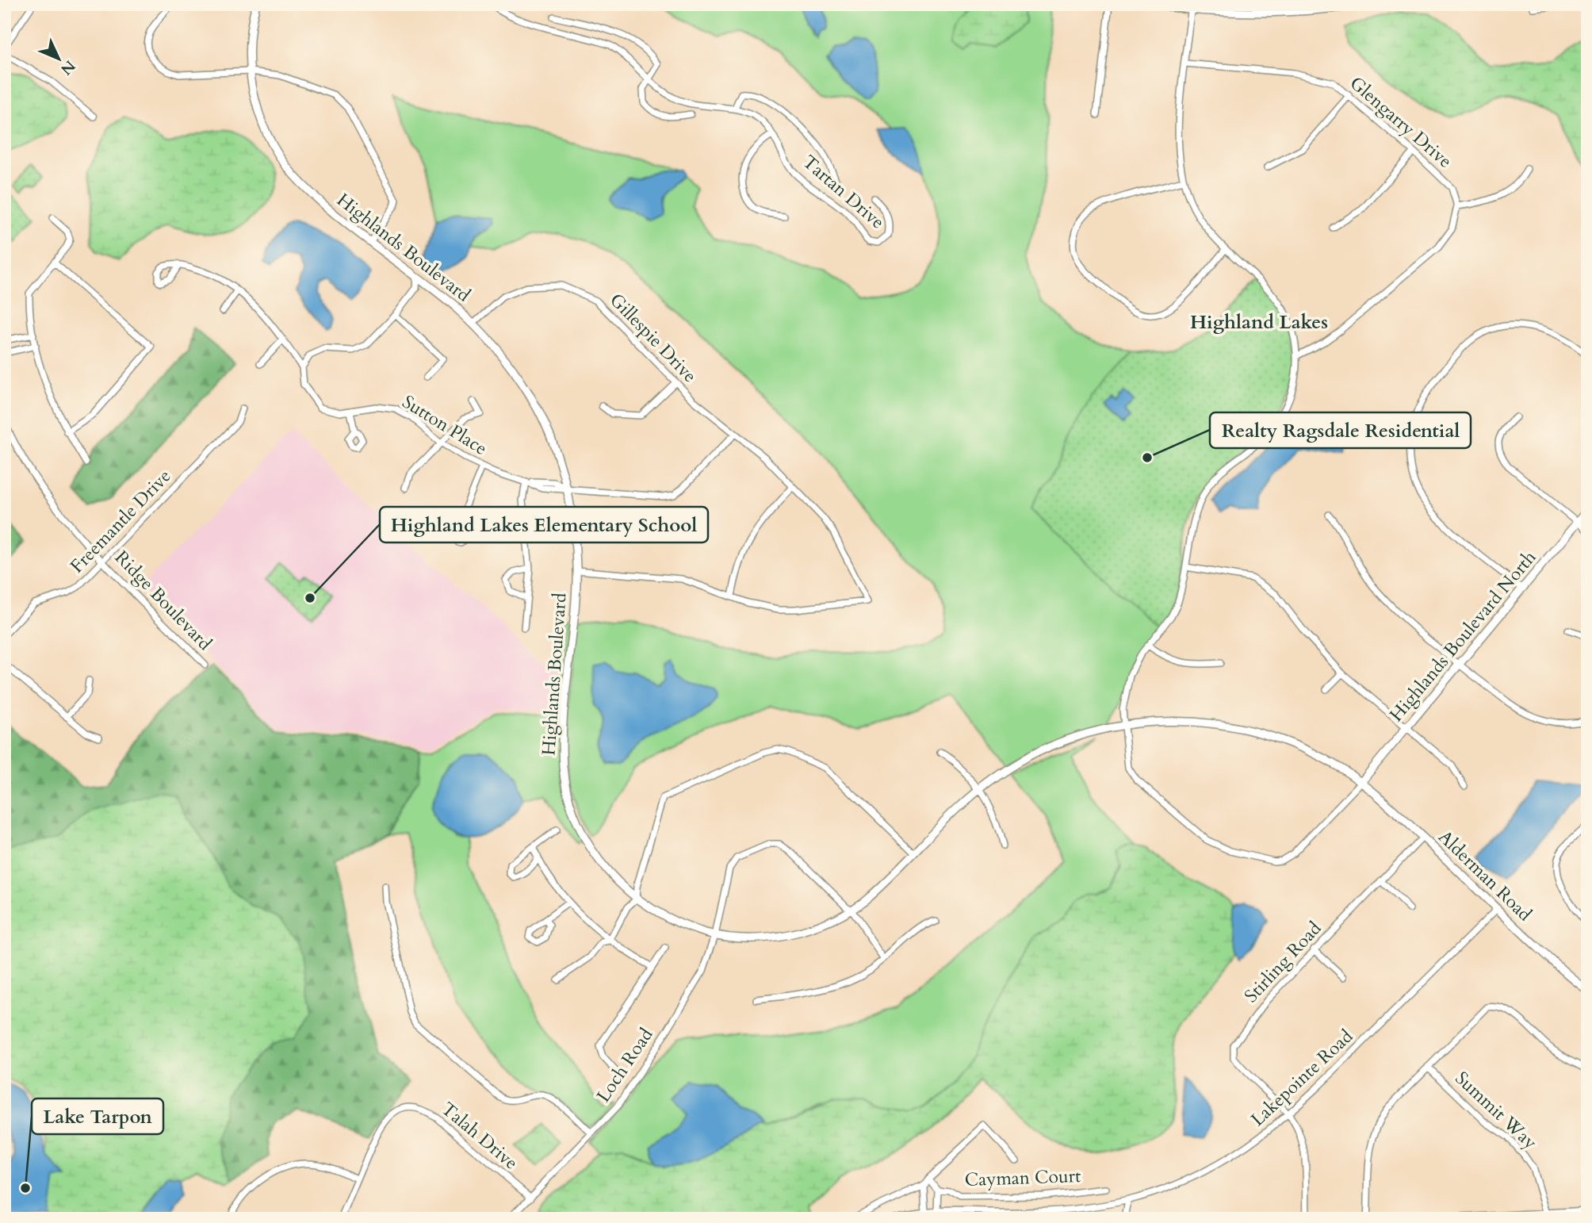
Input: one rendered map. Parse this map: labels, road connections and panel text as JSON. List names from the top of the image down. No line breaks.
{"streets":{"street":["Glengarry Drive","Tartan Drive","Highlands Boulevard","Gillespie Drive","Sutton Place","Freemantle Drive","Ridge Boulevard","Highlands Boulevard North","Alderman Road","Stirling Road","Loch Road","Lakepointe Road","Summit Way","Talah Drive","Cayman Court"]},"crossings":[["Highlands Boulevard","Gillespie Drive"],["Highlands Boulevard","Sutton Place"],["Highlands Boulevard","Highlands Boulevard North"],["Highlands Boulevard","Alderman Road"],["Highlands Boulevard","Loch Road"],["Gillespie Drive","Sutton Place"],["Freemantle Drive","Ridge Boulevard"],["Highlands Boulevard North","Alderman Road"],["Alderman Road","Stirling Road"],["Alderman Road","Lakepointe Road"],["Stirling Road","Lakepointe Road"],["Loch Road","Talah Drive"]],"districts":["Highland Lakes"],"places":["Realty Ragsdale Residential","Highland Lakes Elementary School","Lake Tarpon"],"north":"bottom right"}
